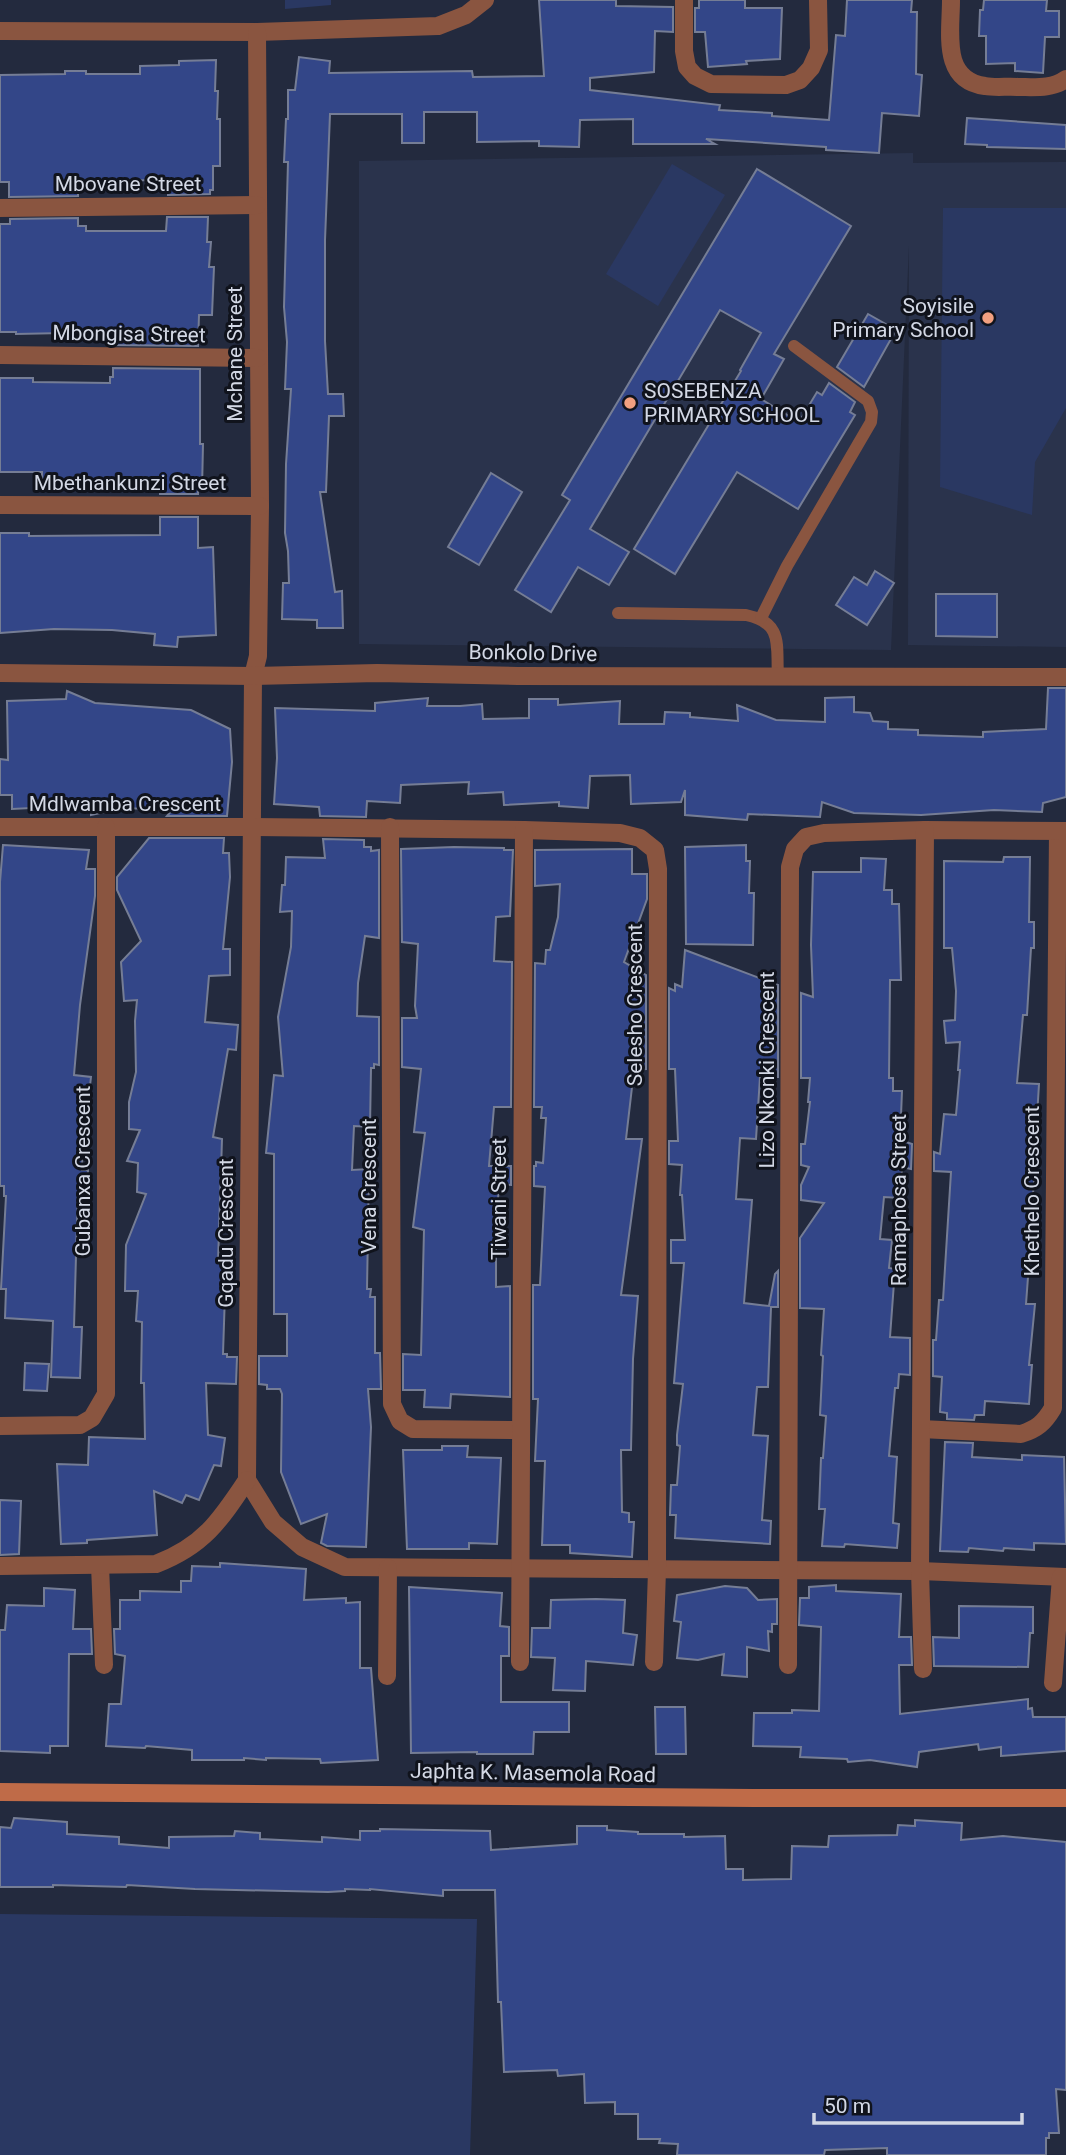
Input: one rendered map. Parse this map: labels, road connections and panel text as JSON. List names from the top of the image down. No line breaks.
{"streets":{"main road":["Japhta K. Masemola Road"],"street":["Mbovane Street","Mbongisa Street","Mchane Street","Mbethankunzi Street","Bonkolo Drive","Mdlwamba Crescent","Selesho Crescent","Lizo Nkonki Crescent","Gubanxa Crescent","Vena Crescent","Khethelo Crescent","Tiwani Street","Ramaphosa Street","Gqadu Crescent"]},"crossings":[["Mbovane Street","Mchane Street"],["Mbongisa Street","Mchane Street"],["Mchane Street","Mbethankunzi Street"],["Mchane Street","Bonkolo Drive"],["Mchane Street","Gqadu Crescent"],["Bonkolo Drive","Gqadu Crescent"],["Mdlwamba Crescent","Selesho Crescent"],["Mdlwamba Crescent","Gubanxa Crescent"],["Mdlwamba Crescent","Gqadu Crescent"],["Selesho Crescent","Vena Crescent"],["Selesho Crescent","Tiwani Street"],["Selesho Crescent","Gqadu Crescent"],["Lizo Nkonki Crescent","Khethelo Crescent"],["Lizo Nkonki Crescent","Ramaphosa Street"],["Vena Crescent","Tiwani Street"],["Khethelo Crescent","Ramaphosa Street"]],"places":["Soyisile Primary School","SOSEBENZA PRIMARY SCHOOL"],"scale_bar":"50 m"}
